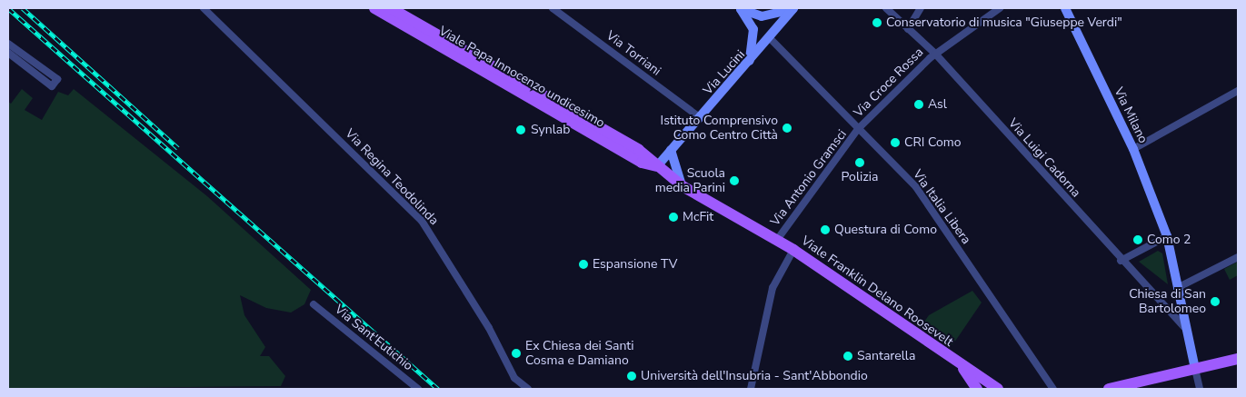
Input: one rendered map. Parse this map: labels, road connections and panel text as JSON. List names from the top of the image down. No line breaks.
{"streets":{"main road":["Viale Papa Innocenzo undicesimo","Viale Franklin Delano Roosevelt"],"street":["Via Torriani","Via Lucini","Via Croce Rossa","Via Milano","Via Luigi Cadorna","Via Regina Teodolinda","Via Antonio Gramsci","Via Italia Libera","Via Sant'Eutichio"]},"crossings":[["Via Torriani","Via Lucini"],["Via Lucini","Viale Papa Innocenzo undicesimo"],["Via Lucini","Via Italia Libera"],["Viale Papa Innocenzo undicesimo","Via Antonio Gramsci"],["Viale Papa Innocenzo undicesimo","Viale Franklin Delano Roosevelt"],["Via Croce Rossa","Via Luigi Cadorna"],["Via Croce Rossa","Via Antonio Gramsci"],["Via Croce Rossa","Via Italia Libera"],["Via Milano","Via Luigi Cadorna"],["Via Antonio Gramsci","Via Italia Libera"],["Via Antonio Gramsci","Viale Franklin Delano Roosevelt"]],"places":["Conservatorio di musica \"Giuseppe Verdi\"","Asl","Istituto Comprensivo Como Centro Città","Synlab","CRI Como","Polizia","Scuola media Parini","McFit","Questura di Como","Como 2","Espansione TV","Chiesa di San Bartolomeo","Ex Chiesa dei Santi Cosma e Damiano","Santarella","Università dell'Insubria - Sant'Abbondio"]}
